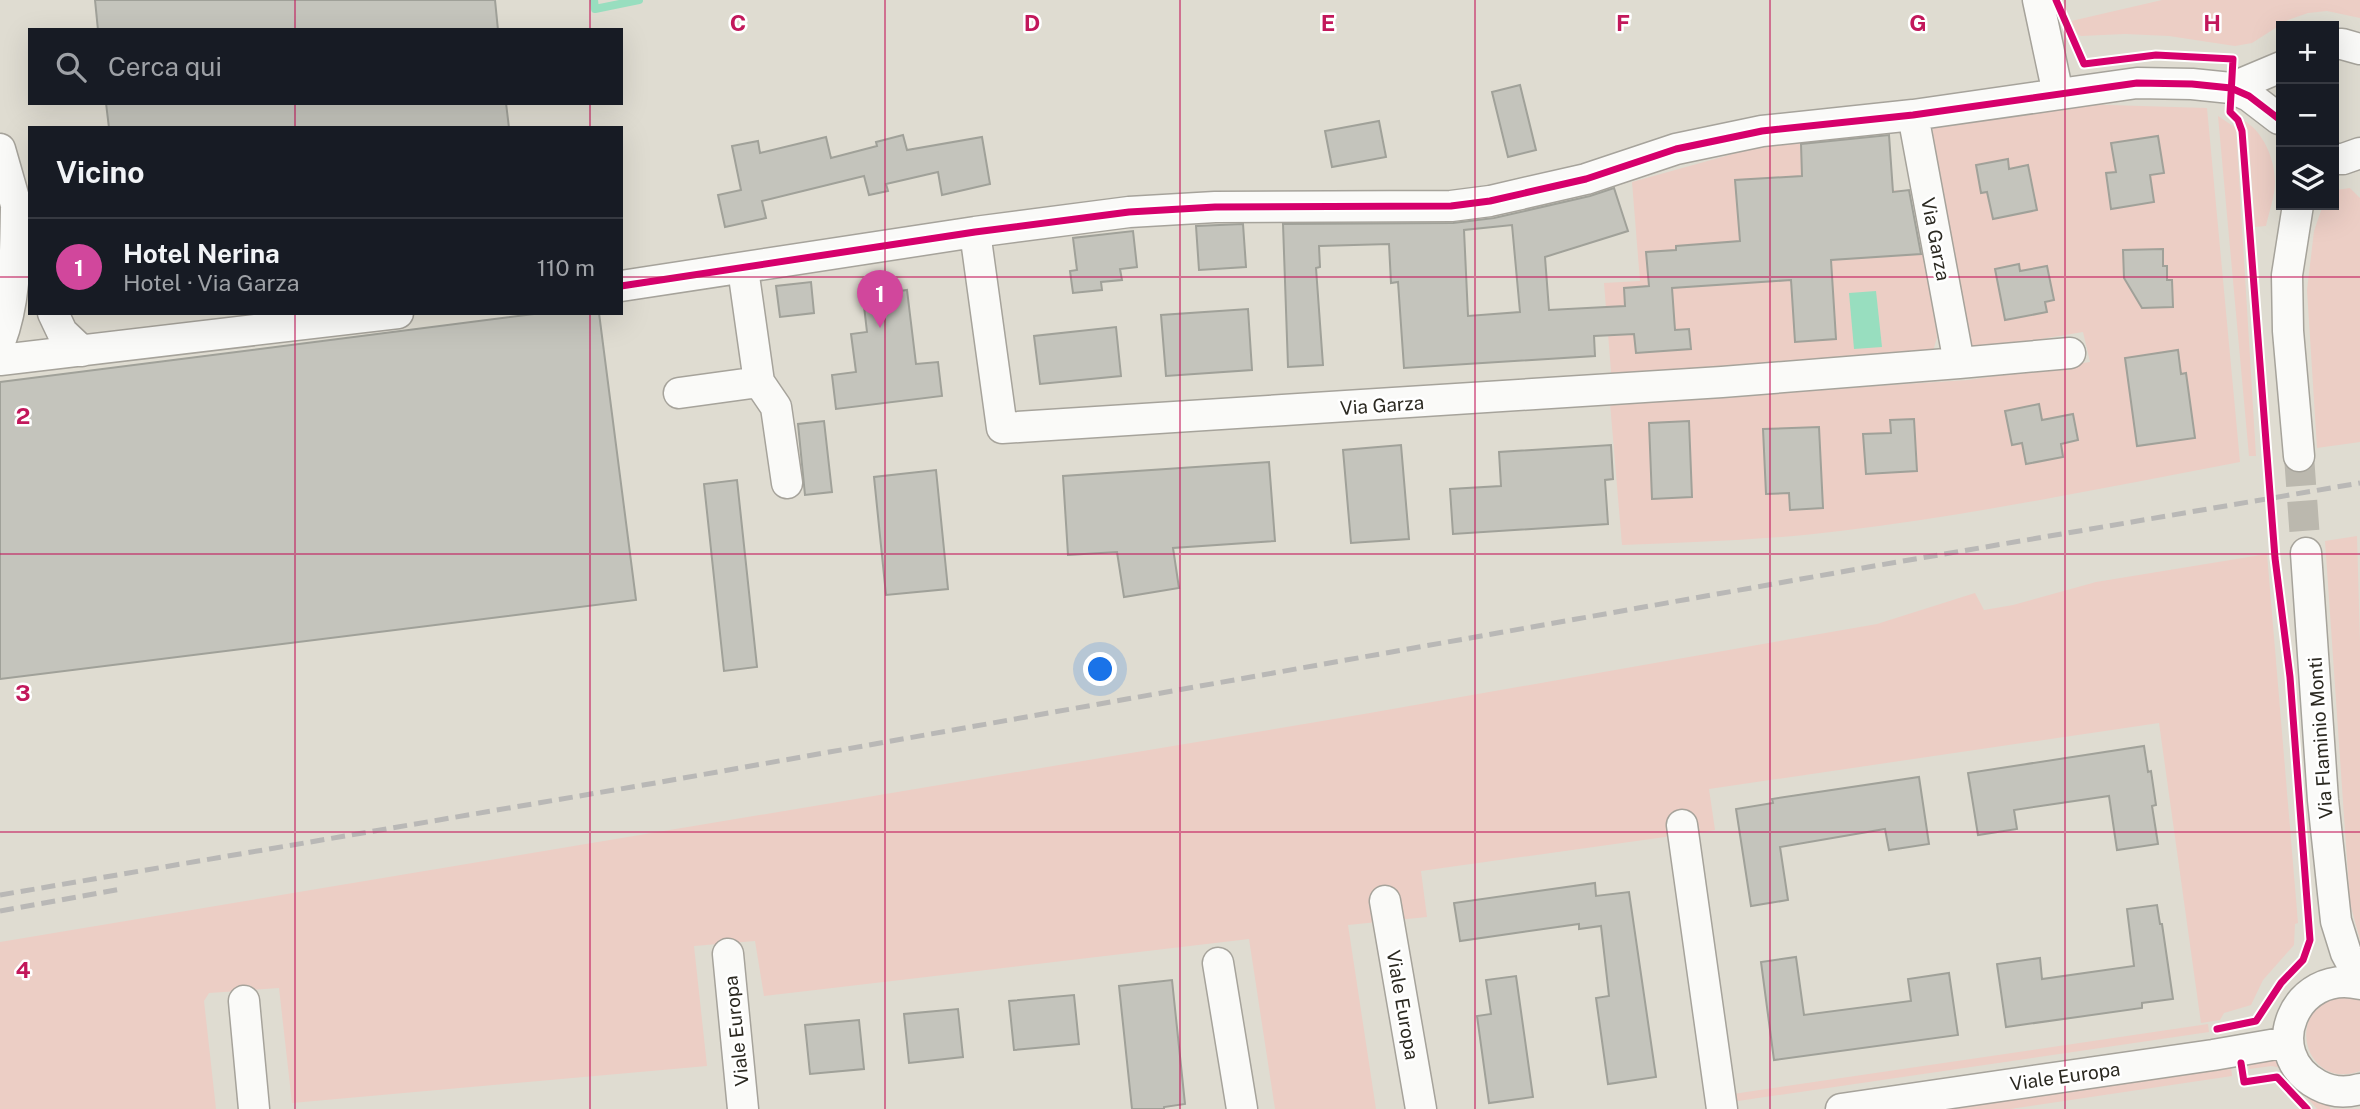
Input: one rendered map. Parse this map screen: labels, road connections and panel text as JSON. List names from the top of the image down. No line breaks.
{"streets":{"street":["Via Garza","Via Flaminio Monti","Viale Europa"]},"page":{"map_buttons":["+","−"],"search":"Cerca qui","heading":"Vicino","list":[{"mark":"1","name":"Hotel Nerina","note":"Hotel · Via Garza","value":"110 m"}],"pins":"1"},"grid":{"columns":["C","D","E","F","G","H"],"rows":["2","3","4"]}}
